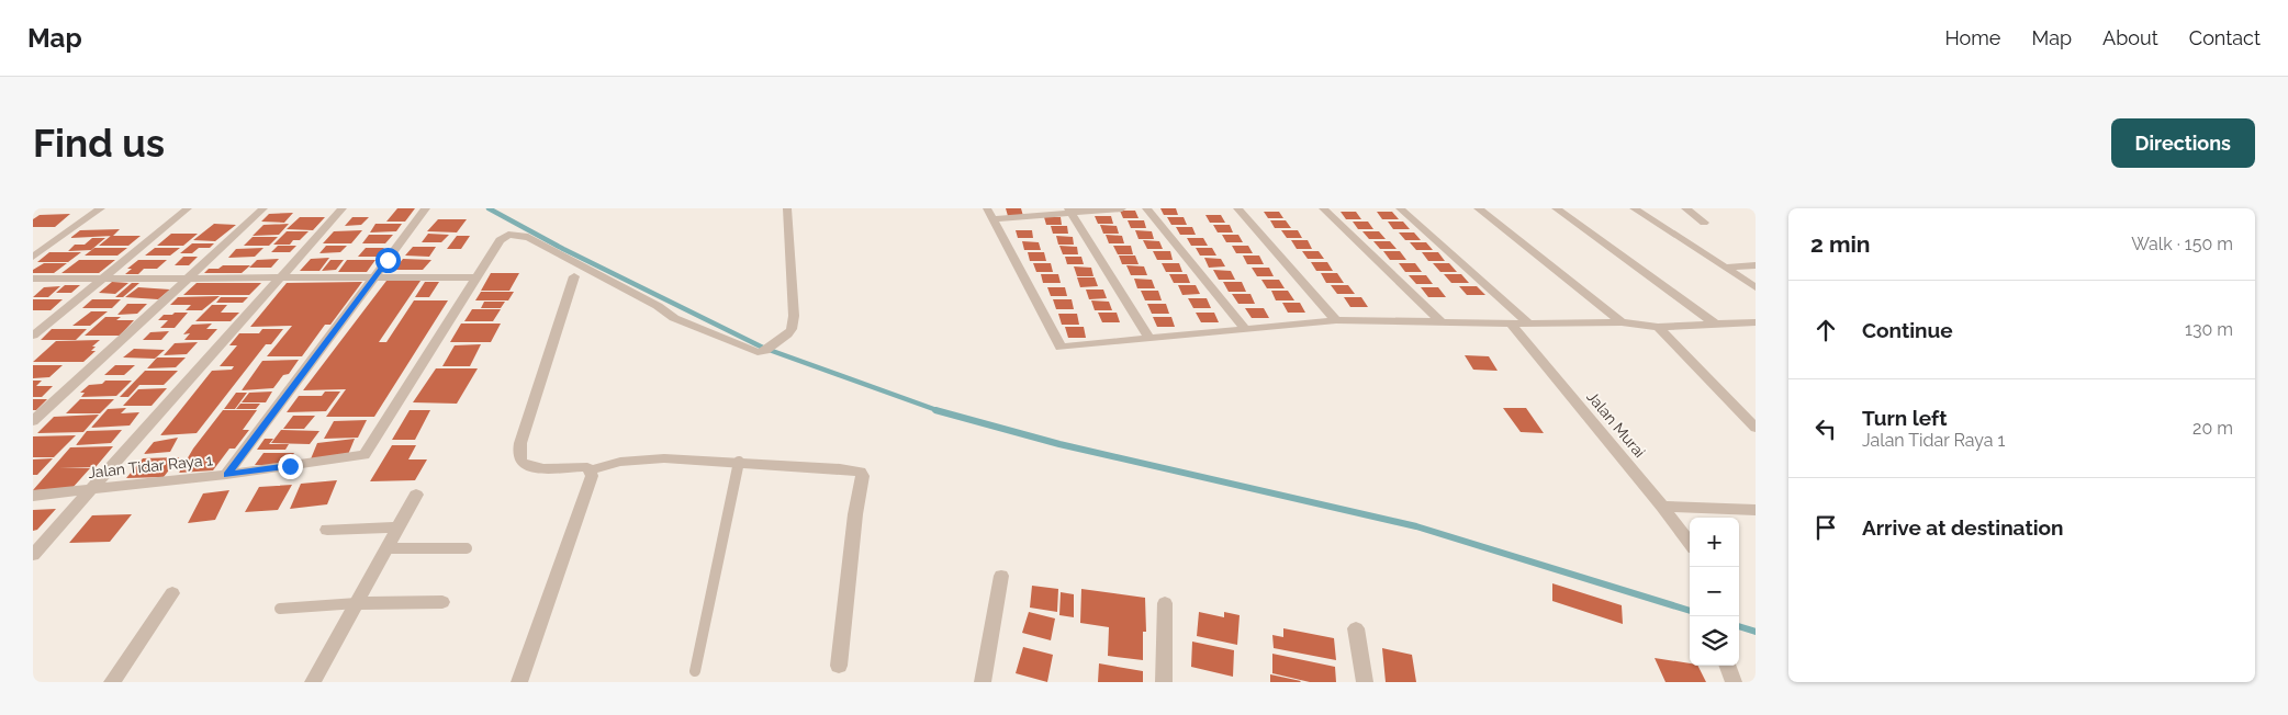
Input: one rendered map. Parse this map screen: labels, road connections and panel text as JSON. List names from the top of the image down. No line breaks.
{"streets":{"street":["Jalan Murai","Jalan Tidar Raya 1"]},"page":{"header":"Map","nav":["Home","Map","About","Contact"],"buttons":"Directions","title":"Find us","heading":["2 min","Walk · 150 m"],"list":[["Continue","130 m"],["Turn left","Jalan Tidar Raya 1","20 m"],"Arrive at destination"],"map_buttons":["+","−"]}}
